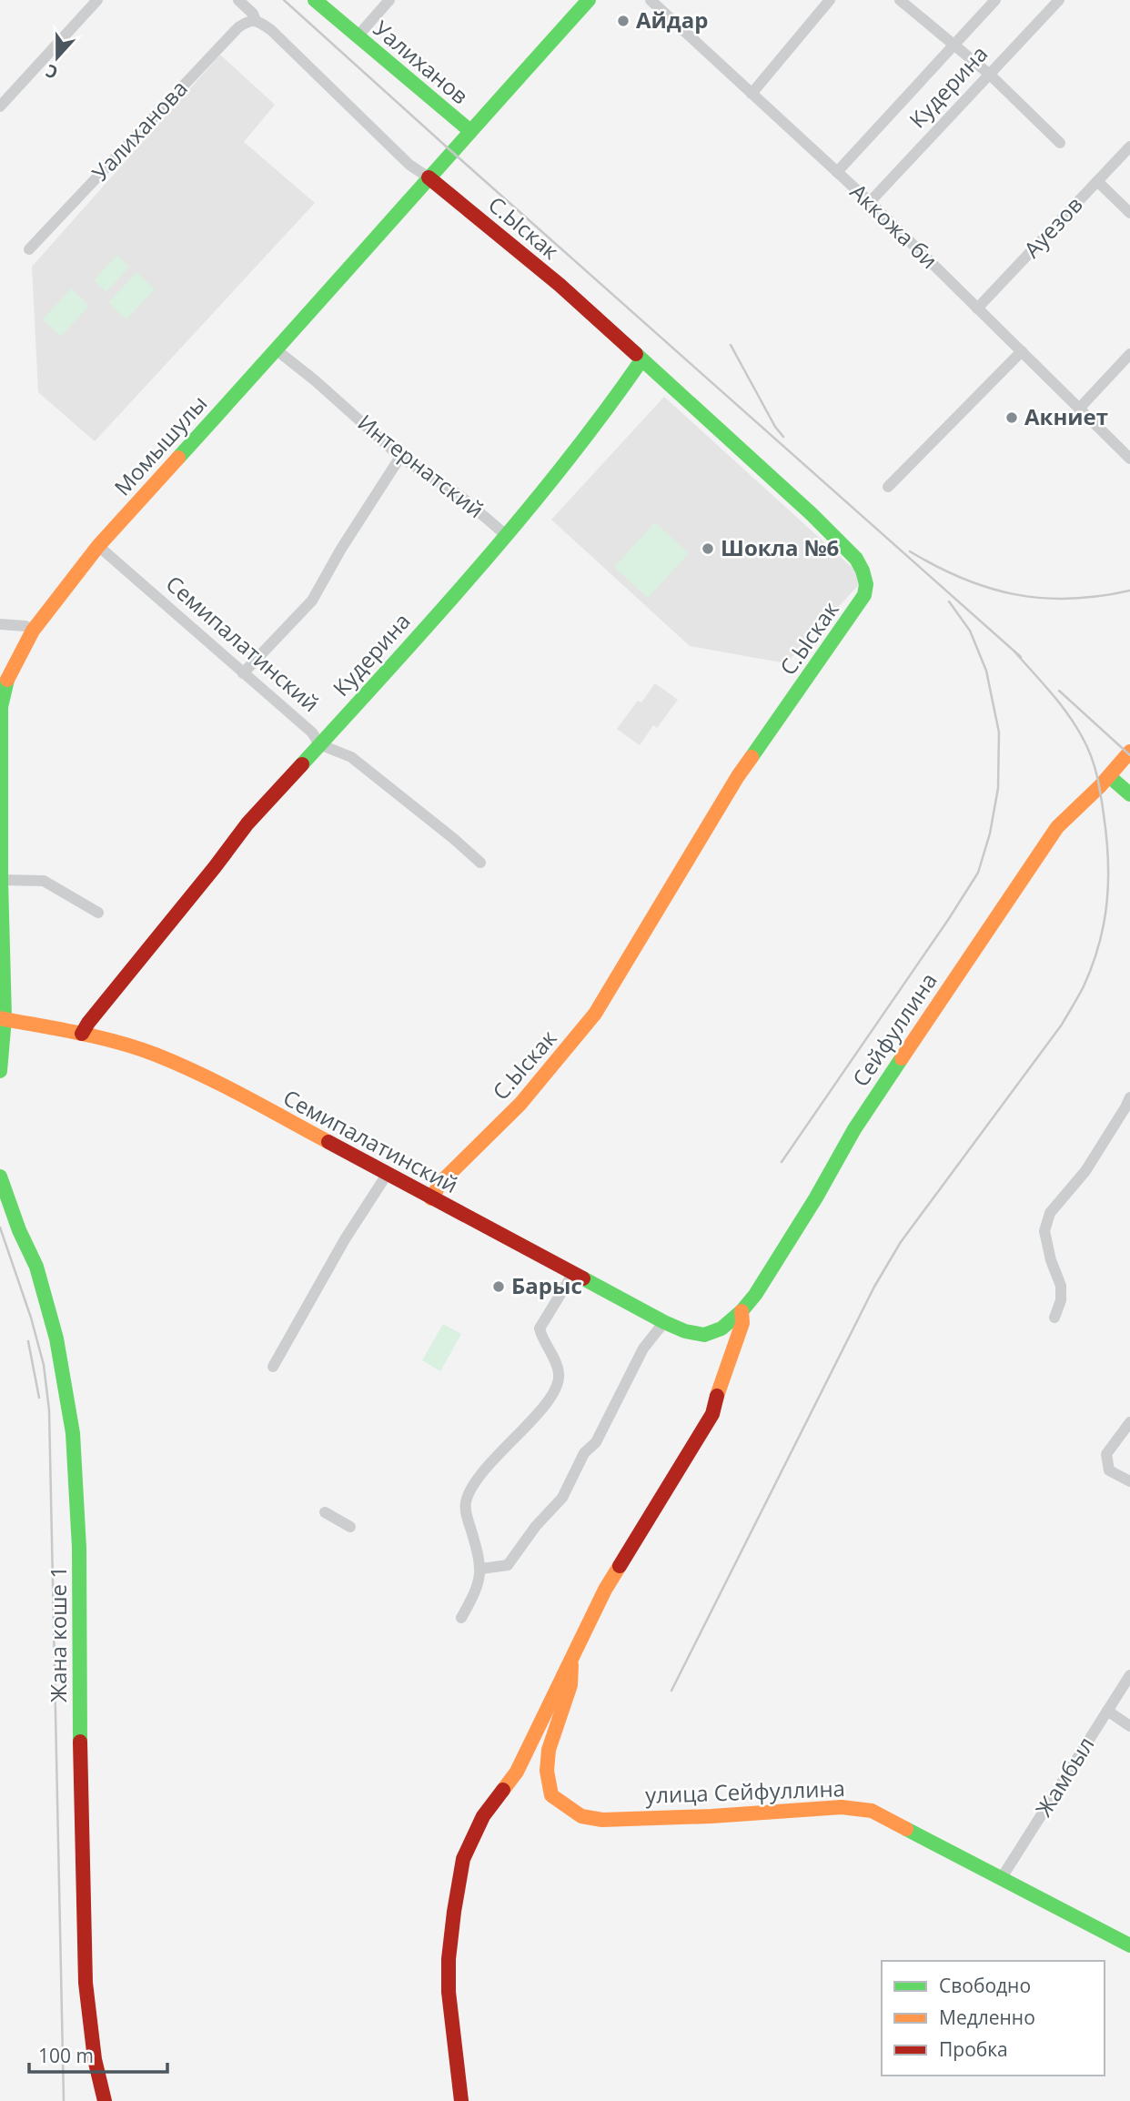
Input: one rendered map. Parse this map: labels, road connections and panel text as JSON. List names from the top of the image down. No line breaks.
{"streets":{"street":["Уалиханов","Кудерина","Уалиханова","Аккожа би","Ауезов","С.Ыскак","Момышулы","Интернатский","Семипалатинский","Сейфуллина","Жана коше 1","Жамбыл","улица Сейфуллина"]},"crossings":[["Уалиханов","Момышулы"],["Кудерина","Аккожа би"],["Кудерина","С.Ыскак"],["Кудерина","Интернатский"],["Кудерина","Семипалатинский"],["Аккожа би","Ауезов"],["С.Ыскак","Момышулы"],["С.Ыскак","Семипалатинский"],["Момышулы","Интернатский"],["Момышулы","Семипалатинский"],["Семипалатинский","Сейфуллина"],["Сейфуллина","улица Сейфуллина"],["Жамбыл","улица Сейфуллина"]],"places":["Айдар","Акниет","Шокла №6","Барыс"],"legend":["Свободно","Медленно","Пробка"],"scale_bar":"100 m","north":"bottom"}
